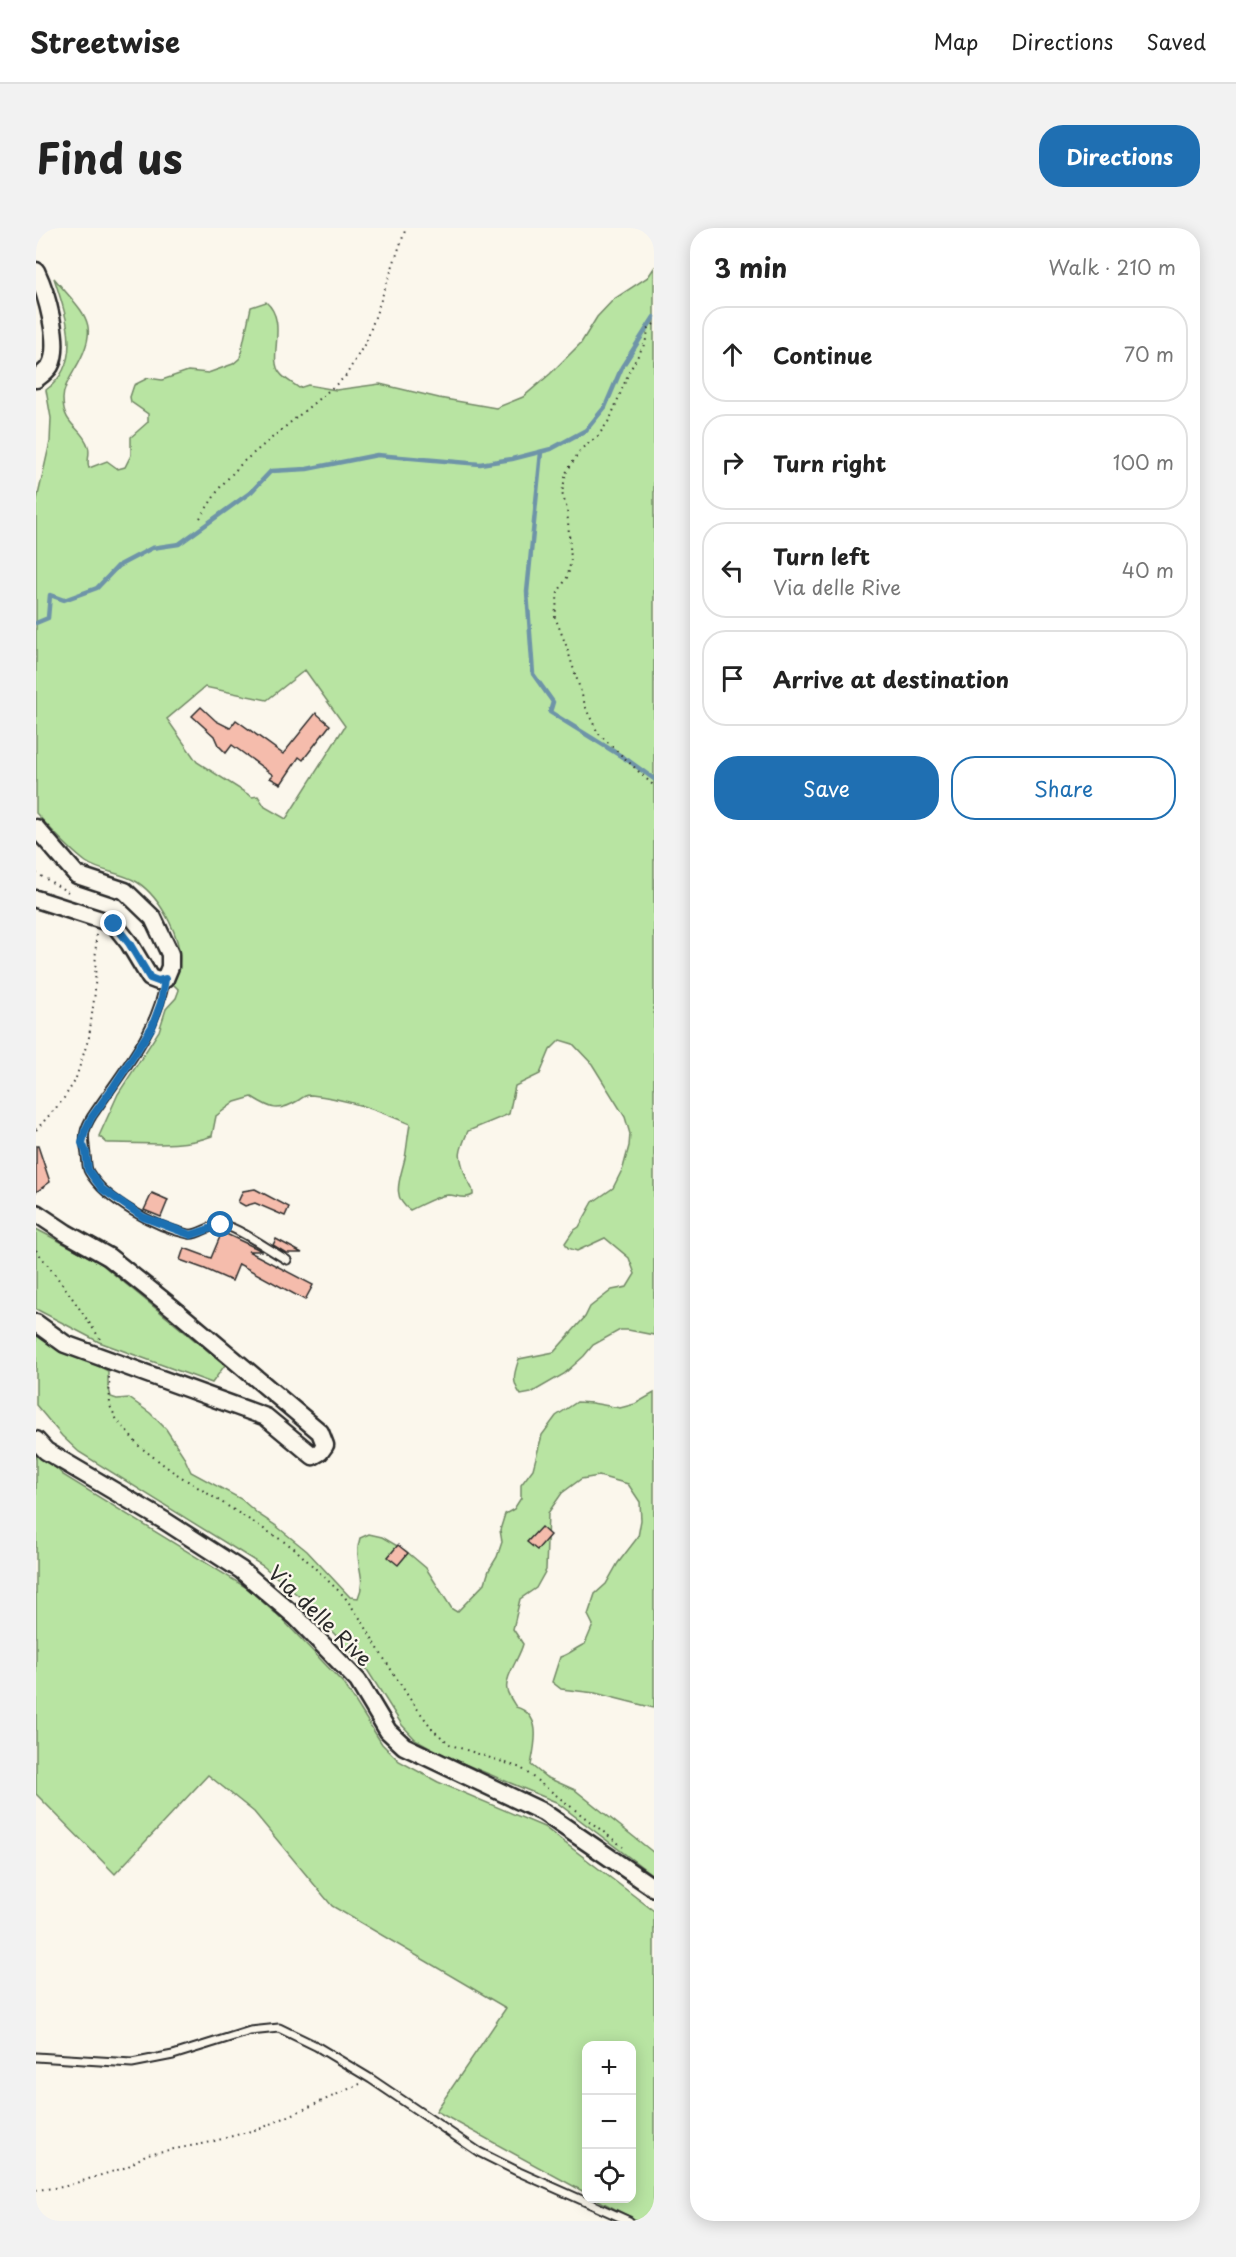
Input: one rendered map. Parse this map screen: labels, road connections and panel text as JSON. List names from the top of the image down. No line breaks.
{"streets":{"street":["Via delle Rive"]},"page":{"header":"Streetwise","nav":["Map","Directions","Saved"],"title":"Find us","buttons":["Directions",["Save","Share"]],"heading":["3 min","Walk · 210 m"],"list":[["Continue","70 m"],["Turn right","100 m"],["Turn left","Via delle Rive","40 m"],"Arrive at destination"],"map_buttons":["+","−"]}}
